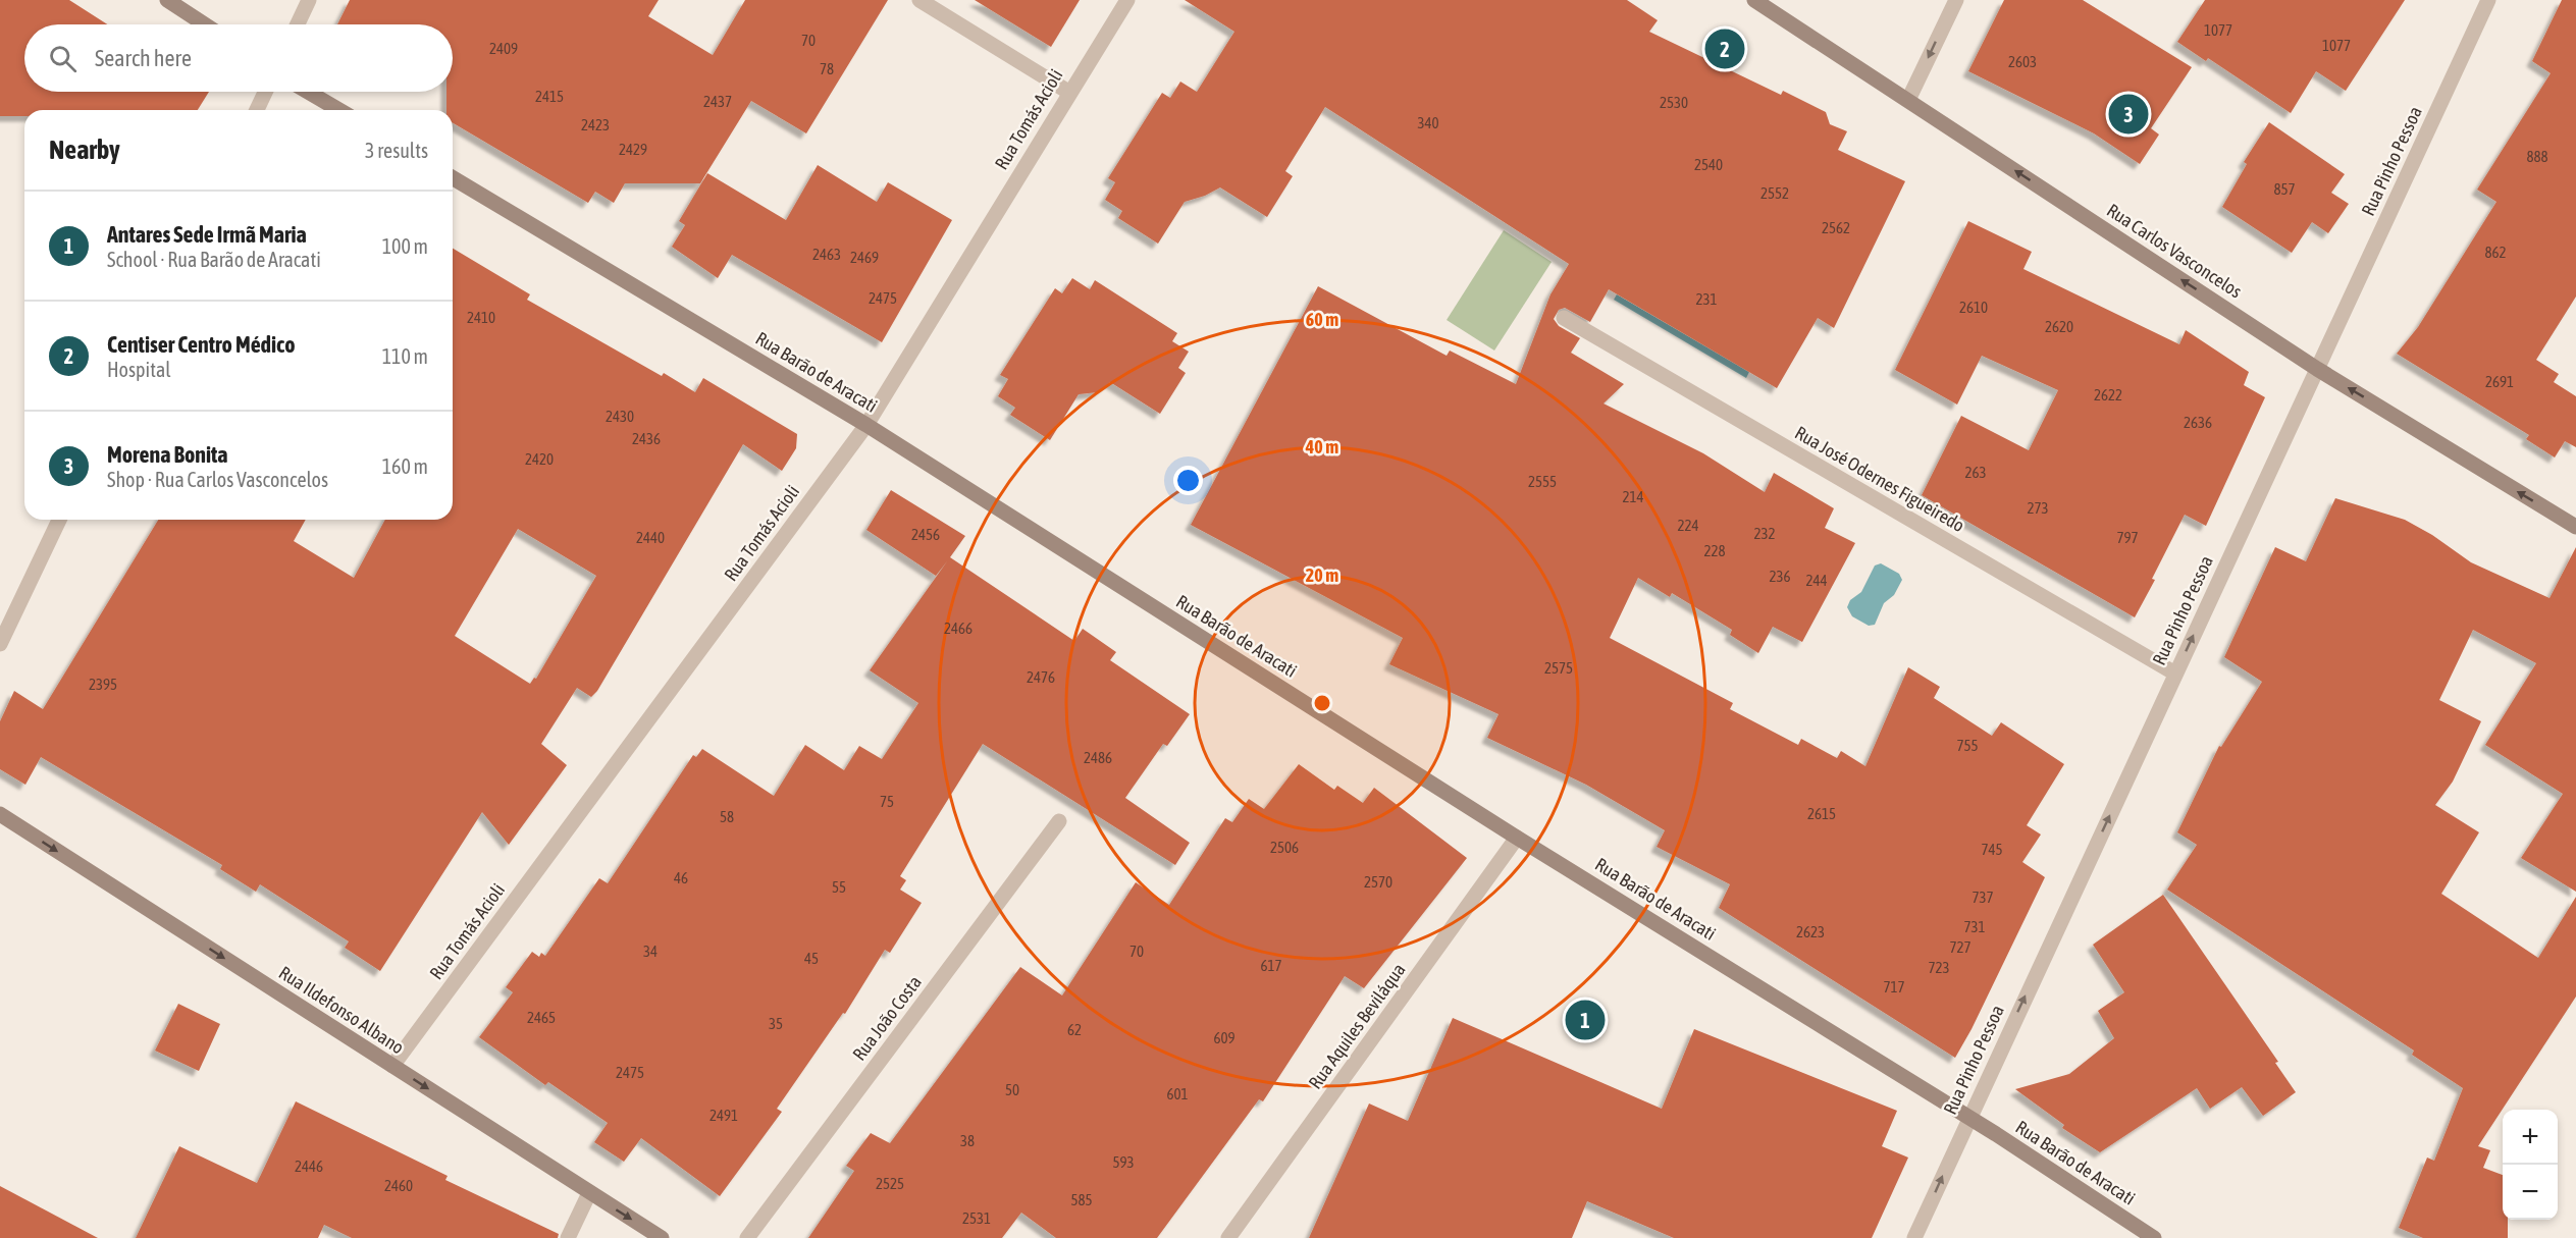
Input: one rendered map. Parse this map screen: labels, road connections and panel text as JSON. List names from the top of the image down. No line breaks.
{"streets":{"street":["Rua Tomás Acioli","Rua Pinho Pessoa","Rua Carlos Vasconcelos","Rua Barão de Aracati","Rua José Odernes Figueiredo","Rua Ildefonso Albano","Rua João Costa","Rua Aquiles Beviláqua"]},"crossings":[["Rua Tomás Acioli","Rua Barão de Aracati"],["Rua Tomás Acioli","Rua Ildefonso Albano"],["Rua Pinho Pessoa","Rua Carlos Vasconcelos"],["Rua Pinho Pessoa","Rua Barão de Aracati"],["Rua Pinho Pessoa","Rua José Odernes Figueiredo"],["Rua Barão de Aracati","Rua Aquiles Beviláqua"]],"one_way":["Rua Pinho Pessoa","Rua Carlos Vasconcelos","Rua Ildefonso Albano"],"house_numbers":["1077","70","1077","2409","2603","78","2415","2437","2530","340","2423","2429","888","2540","857","2552","2562","862","2463","2469","2475","231","2610","2410","2620","2691","2622","2430","2636","2436","2420","263","2555","214","273","224","232","2456","2440","797","228","236","244","2466","2575","2476","2395","755","2486","75","2615","58","2506","745","46","2570","55","737","731","2623","727","34","70","45","617","723","717","2465","35","62","609","2475","50","601","2491","38","593","2446","2525","2460","585","2531"],"page":{"search":"Search here","pins":["2","3","1"],"heading":["Nearby","3 results"],"list":[{"mark":"1","name":"Antares Sede Irmã Maria","note":"School · Rua Barão de Aracati","value":"100 m"},{"mark":"2","name":"Centiser Centro Médico","note":"Hospital","value":"110 m"},{"mark":"3","name":"Morena Bonita","note":"Shop · Rua Carlos Vasconcelos","value":"160 m"}],"map_buttons":["+","−"]},"rings":["60 m","40 m","20 m"]}
